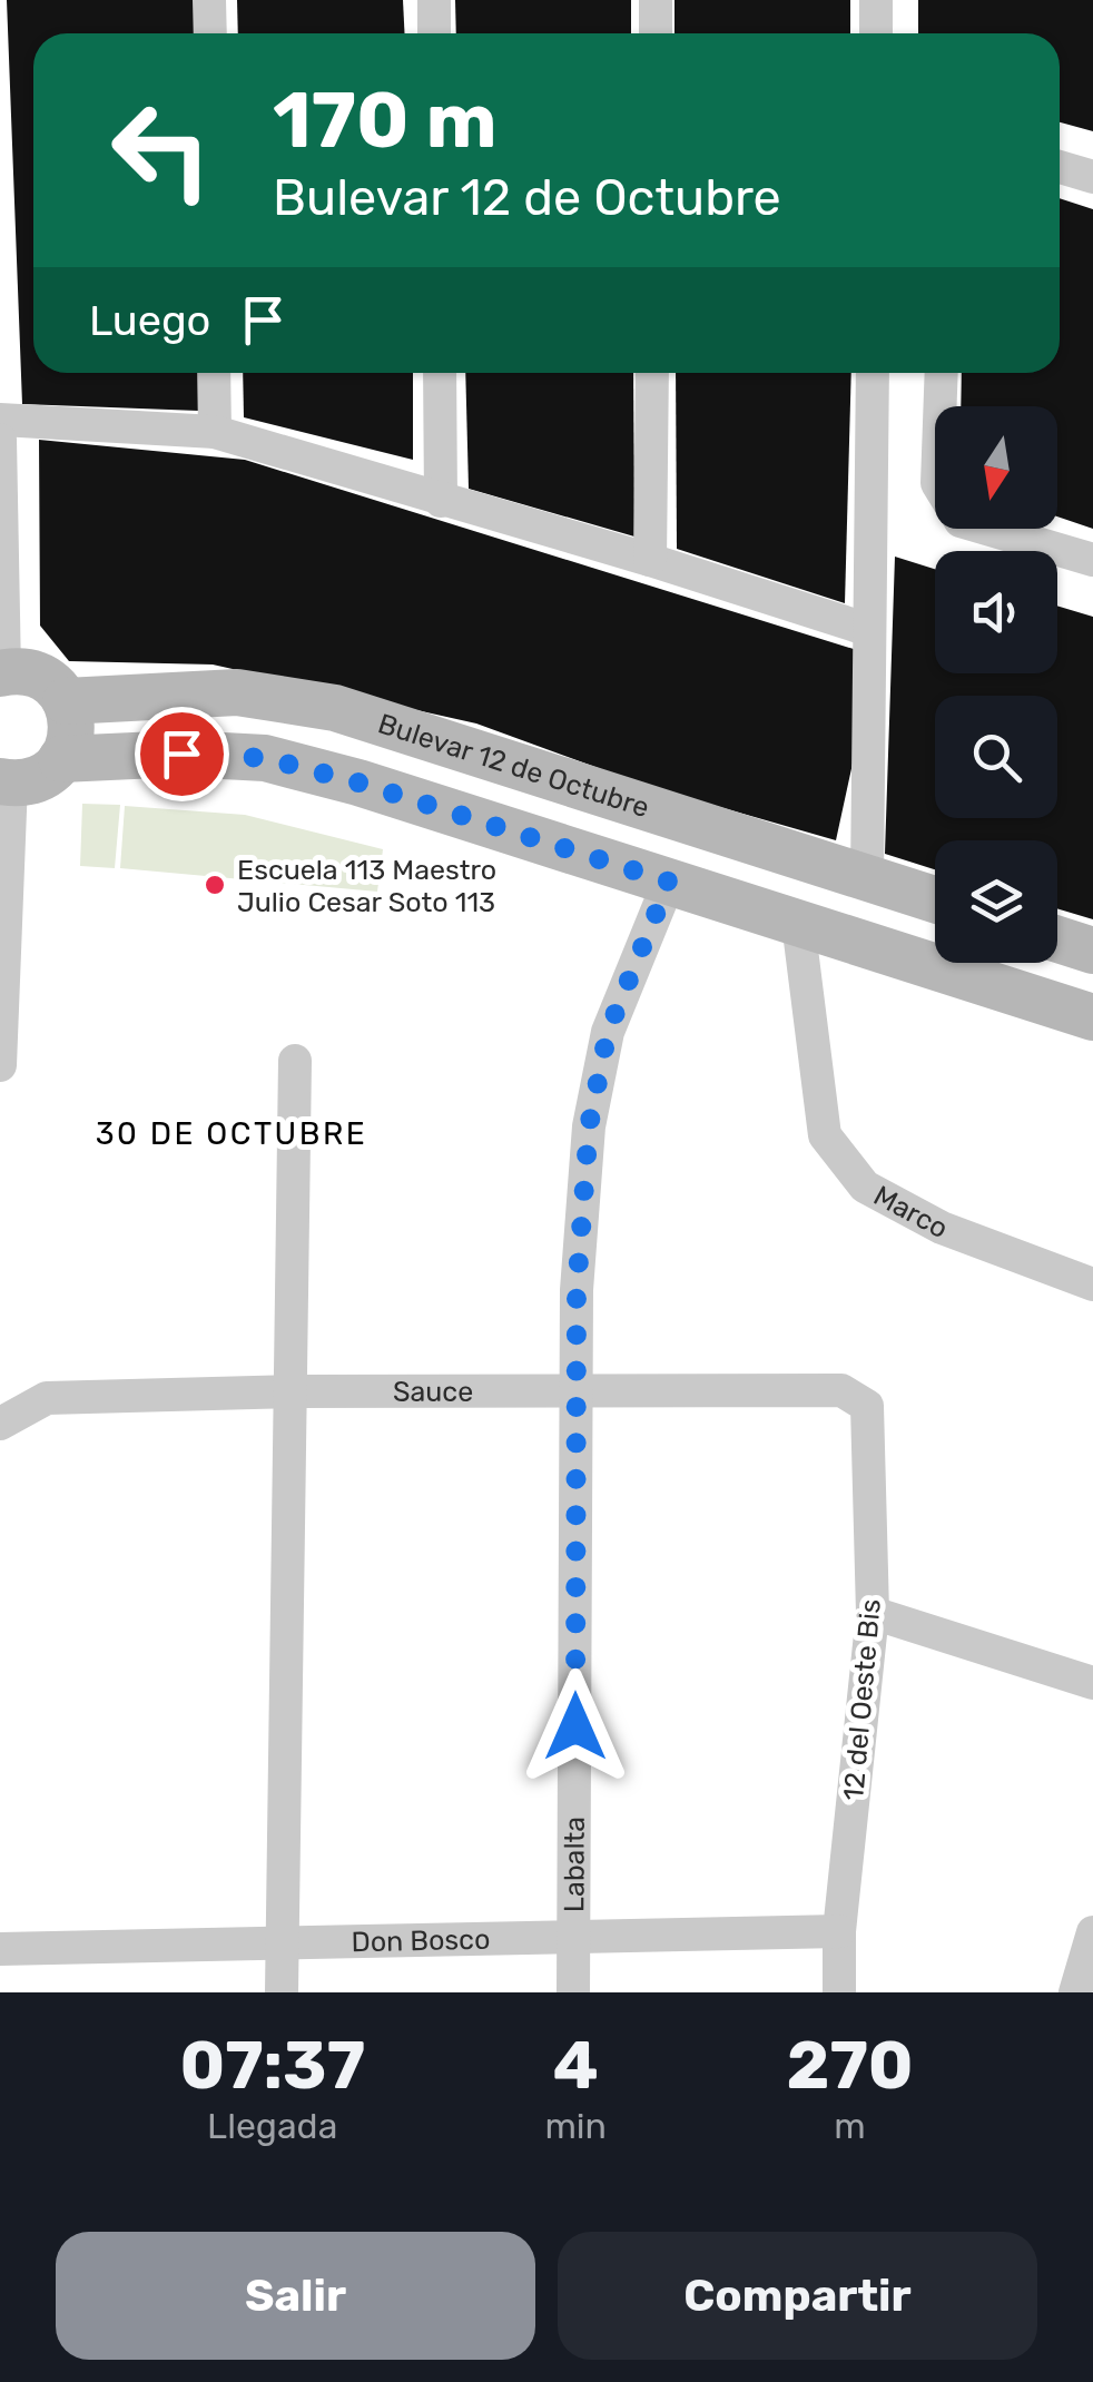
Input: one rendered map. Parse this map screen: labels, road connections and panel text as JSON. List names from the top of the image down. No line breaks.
{"streets":{"main road":["Bulevar 12 de Octubre"],"street":["Marco","Sauce","12 del Oeste Bis","Labalta","Don Bosco"]},"crossings":[["Sauce","12 del Oeste Bis"],["Sauce","Labalta"],["12 del Oeste Bis","Don Bosco"],["Labalta","Don Bosco"]],"districts":["30 DE OCTUBRE"],"places":["Escuela 113 Maestro Julio Cesar Soto 113"],"north":"bottom","page":{"turn":["170 m","Bulevar 12 de Octubre"],"then":"Luego","eta":["07:37","Llegada","4","min","270","m"],"buttons":["Salir","Compartir"]}}
